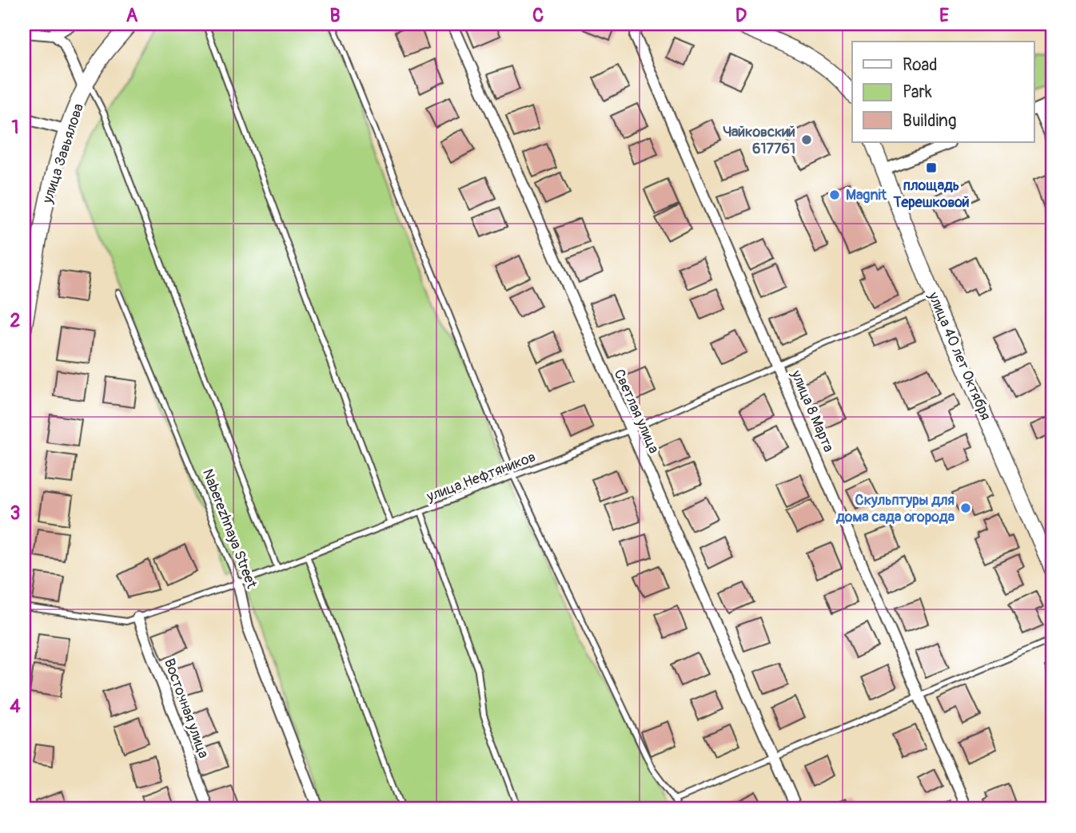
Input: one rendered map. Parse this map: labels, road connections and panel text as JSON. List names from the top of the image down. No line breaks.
{"streets":{"main road":["улица Завьялова","улица 40 лет Октября"],"street":["Светлая улица","улица 8 Марта","Naberezhnaya Street","Восточная улица"],"lane":["улица Нефтяников"]},"crossings":[["улица 40 лет Октября","улица Нефтяников"],["Светлая улица","улица Нефтяников"],["улица 8 Марта","улица Нефтяников"],["улица Нефтяников","Naberezhnaya Street"],["улица Нефтяников","Восточная улица"]],"places":{"other":["Чайковский 617761","Magnit","Скульптуры для дома сада огорода"],"transit":["площадь Терешковой"]},"legend":["Road","Park","Building"],"grid":{"columns":["A","B","C","D","E"],"rows":["1","2","3","4"]}}
